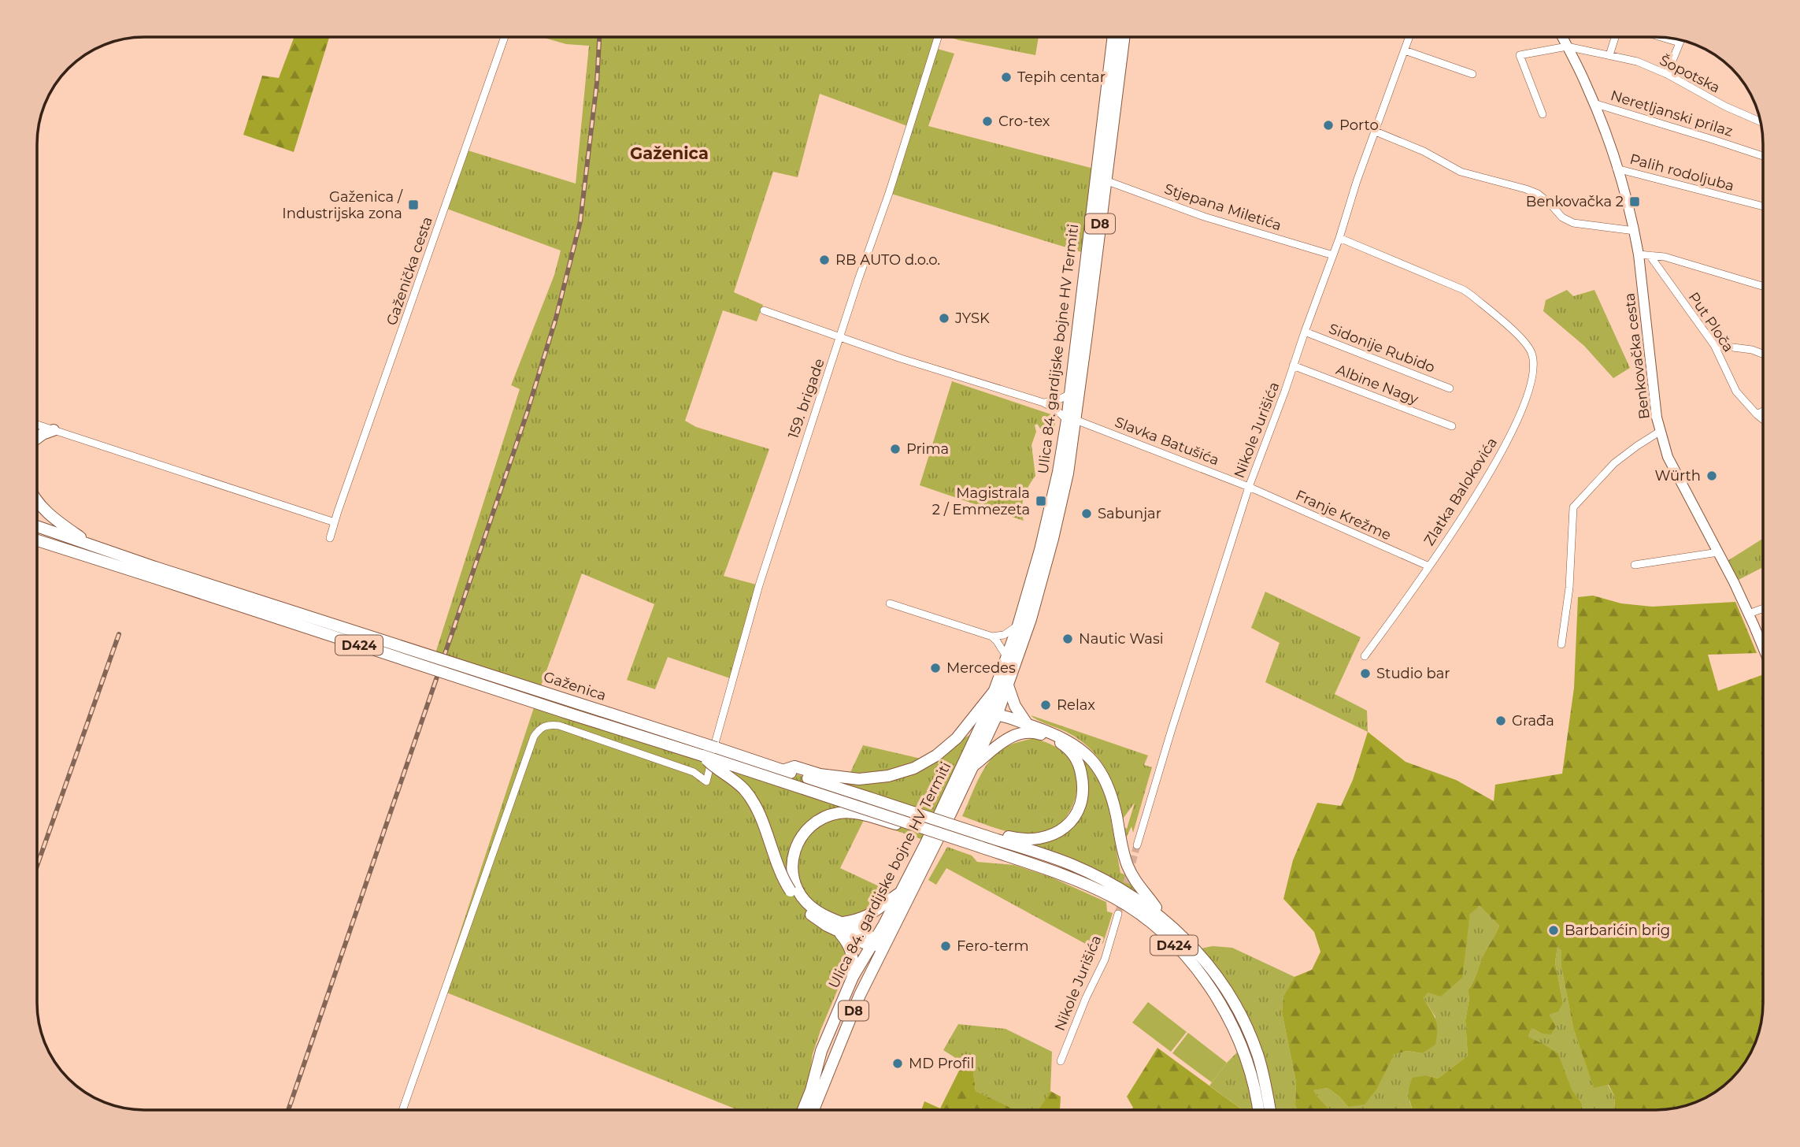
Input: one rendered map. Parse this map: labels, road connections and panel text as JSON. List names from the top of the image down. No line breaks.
{"streets":{"main road":["D8","Ulica 84. gardijske bojne HV Termiti","Benkovačka cesta","D424","Gaženica"],"street":["Šopotska","Neretljanski prilaz","Palih rodoljuba","Stjepana Miletića","Gaženička cesta","Put Ploča","Sidonije Rubido","Albine Nagy","159. brigade","Nikole Jurišića","Slavka Batušića","Zlatka Balokovića","Franje Krežme"]},"crossings":[["Šopotska","Benkovačka cesta"],["Neretljanski prilaz","Benkovačka cesta"],["Palih rodoljuba","Benkovačka cesta"],["Stjepana Miletića","Ulica 84. gardijske bojne HV Termiti"],["Stjepana Miletića","Nikole Jurišića"],["Sidonije Rubido","Nikole Jurišića"],["Ulica 84. gardijske bojne HV Termiti","Slavka Batušića"],["Albine Nagy","Nikole Jurišića"],["159. brigade","Slavka Batušića"],["Nikole Jurišića","Slavka Batušića"],["Nikole Jurišića","Zlatka Balokovića"],["Nikole Jurišića","Franje Krežme"],["Slavka Batušića","Franje Krežme"],["Zlatka Balokovića","Franje Krežme"],["D424","Gaženica"]],"districts":["Gaženica"],"places":{"other":["Tepih centar","Cro-tex","Porto","RB AUTO d.o.o.","JYSK","Prima","Würth","Sabunjar","Nautic Wasi","Mercedes","Studio bar","Relax","Građa","Barbarićin brig","Fero-term","MD Profil"],"transit":["Benkovačka 2","Gaženica / Industrijska zona","Magistrala 2 / Emmezeta"]}}
